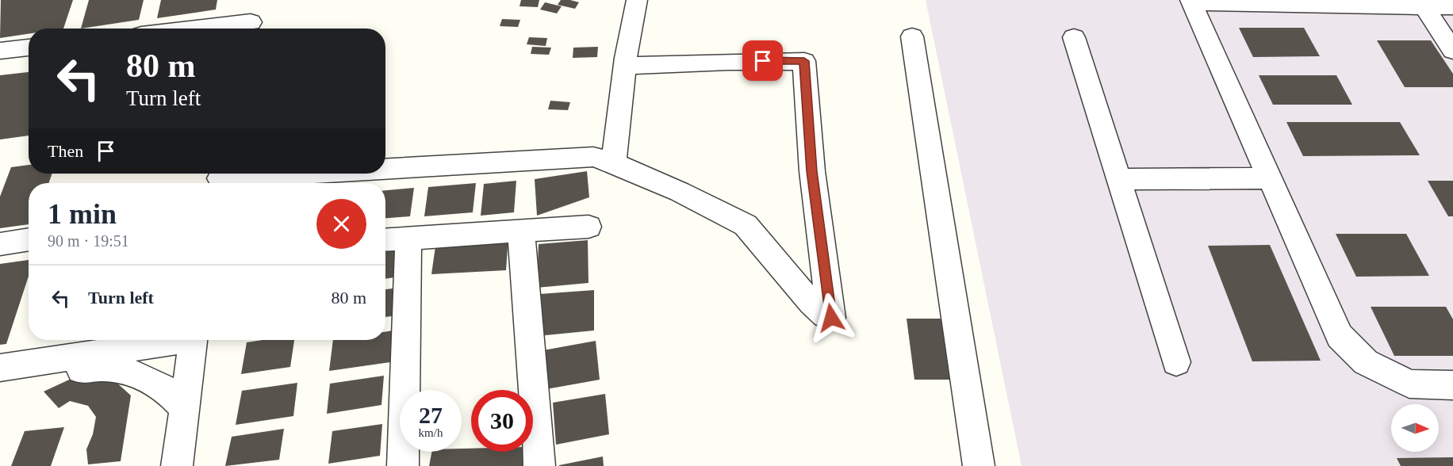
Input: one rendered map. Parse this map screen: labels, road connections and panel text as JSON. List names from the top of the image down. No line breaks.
{"north":"right","page":{"turn":["80 m","Turn left"],"then":"Then","heading":["1 min","90 m · 19:51"],"list":[{"name":"Turn left","value":"80 m"}],"speed":"27 km/h","limit":"30"}}
